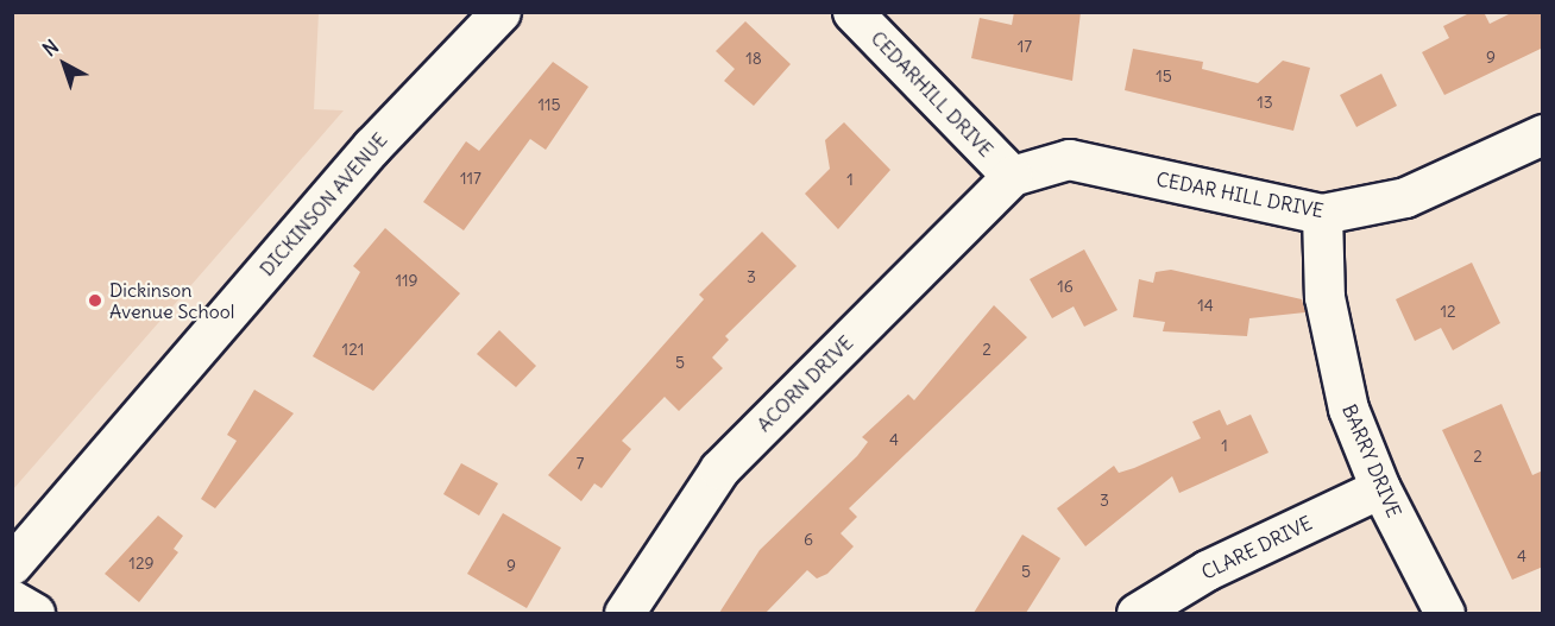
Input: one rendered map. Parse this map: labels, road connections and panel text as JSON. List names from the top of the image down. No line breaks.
{"streets":{"street":["CEDARHILL DRIVE","CEDAR HILL DRIVE","DICKINSON AVENUE","ACORN DRIVE","BARRY DRIVE","CLARE DRIVE"]},"crossings":[["CEDARHILL DRIVE","CEDAR HILL DRIVE"],["CEDARHILL DRIVE","ACORN DRIVE"],["CEDAR HILL DRIVE","ACORN DRIVE"],["CEDAR HILL DRIVE","BARRY DRIVE"],["BARRY DRIVE","CLARE DRIVE"]],"places":["Dickinson Avenue School"],"house_numbers":["17","9","18","15","13","115","117","1","3","119","16","14","12","121","2","5","4","1","2","7","3","6","4","129","9","5"],"north":"top left"}
